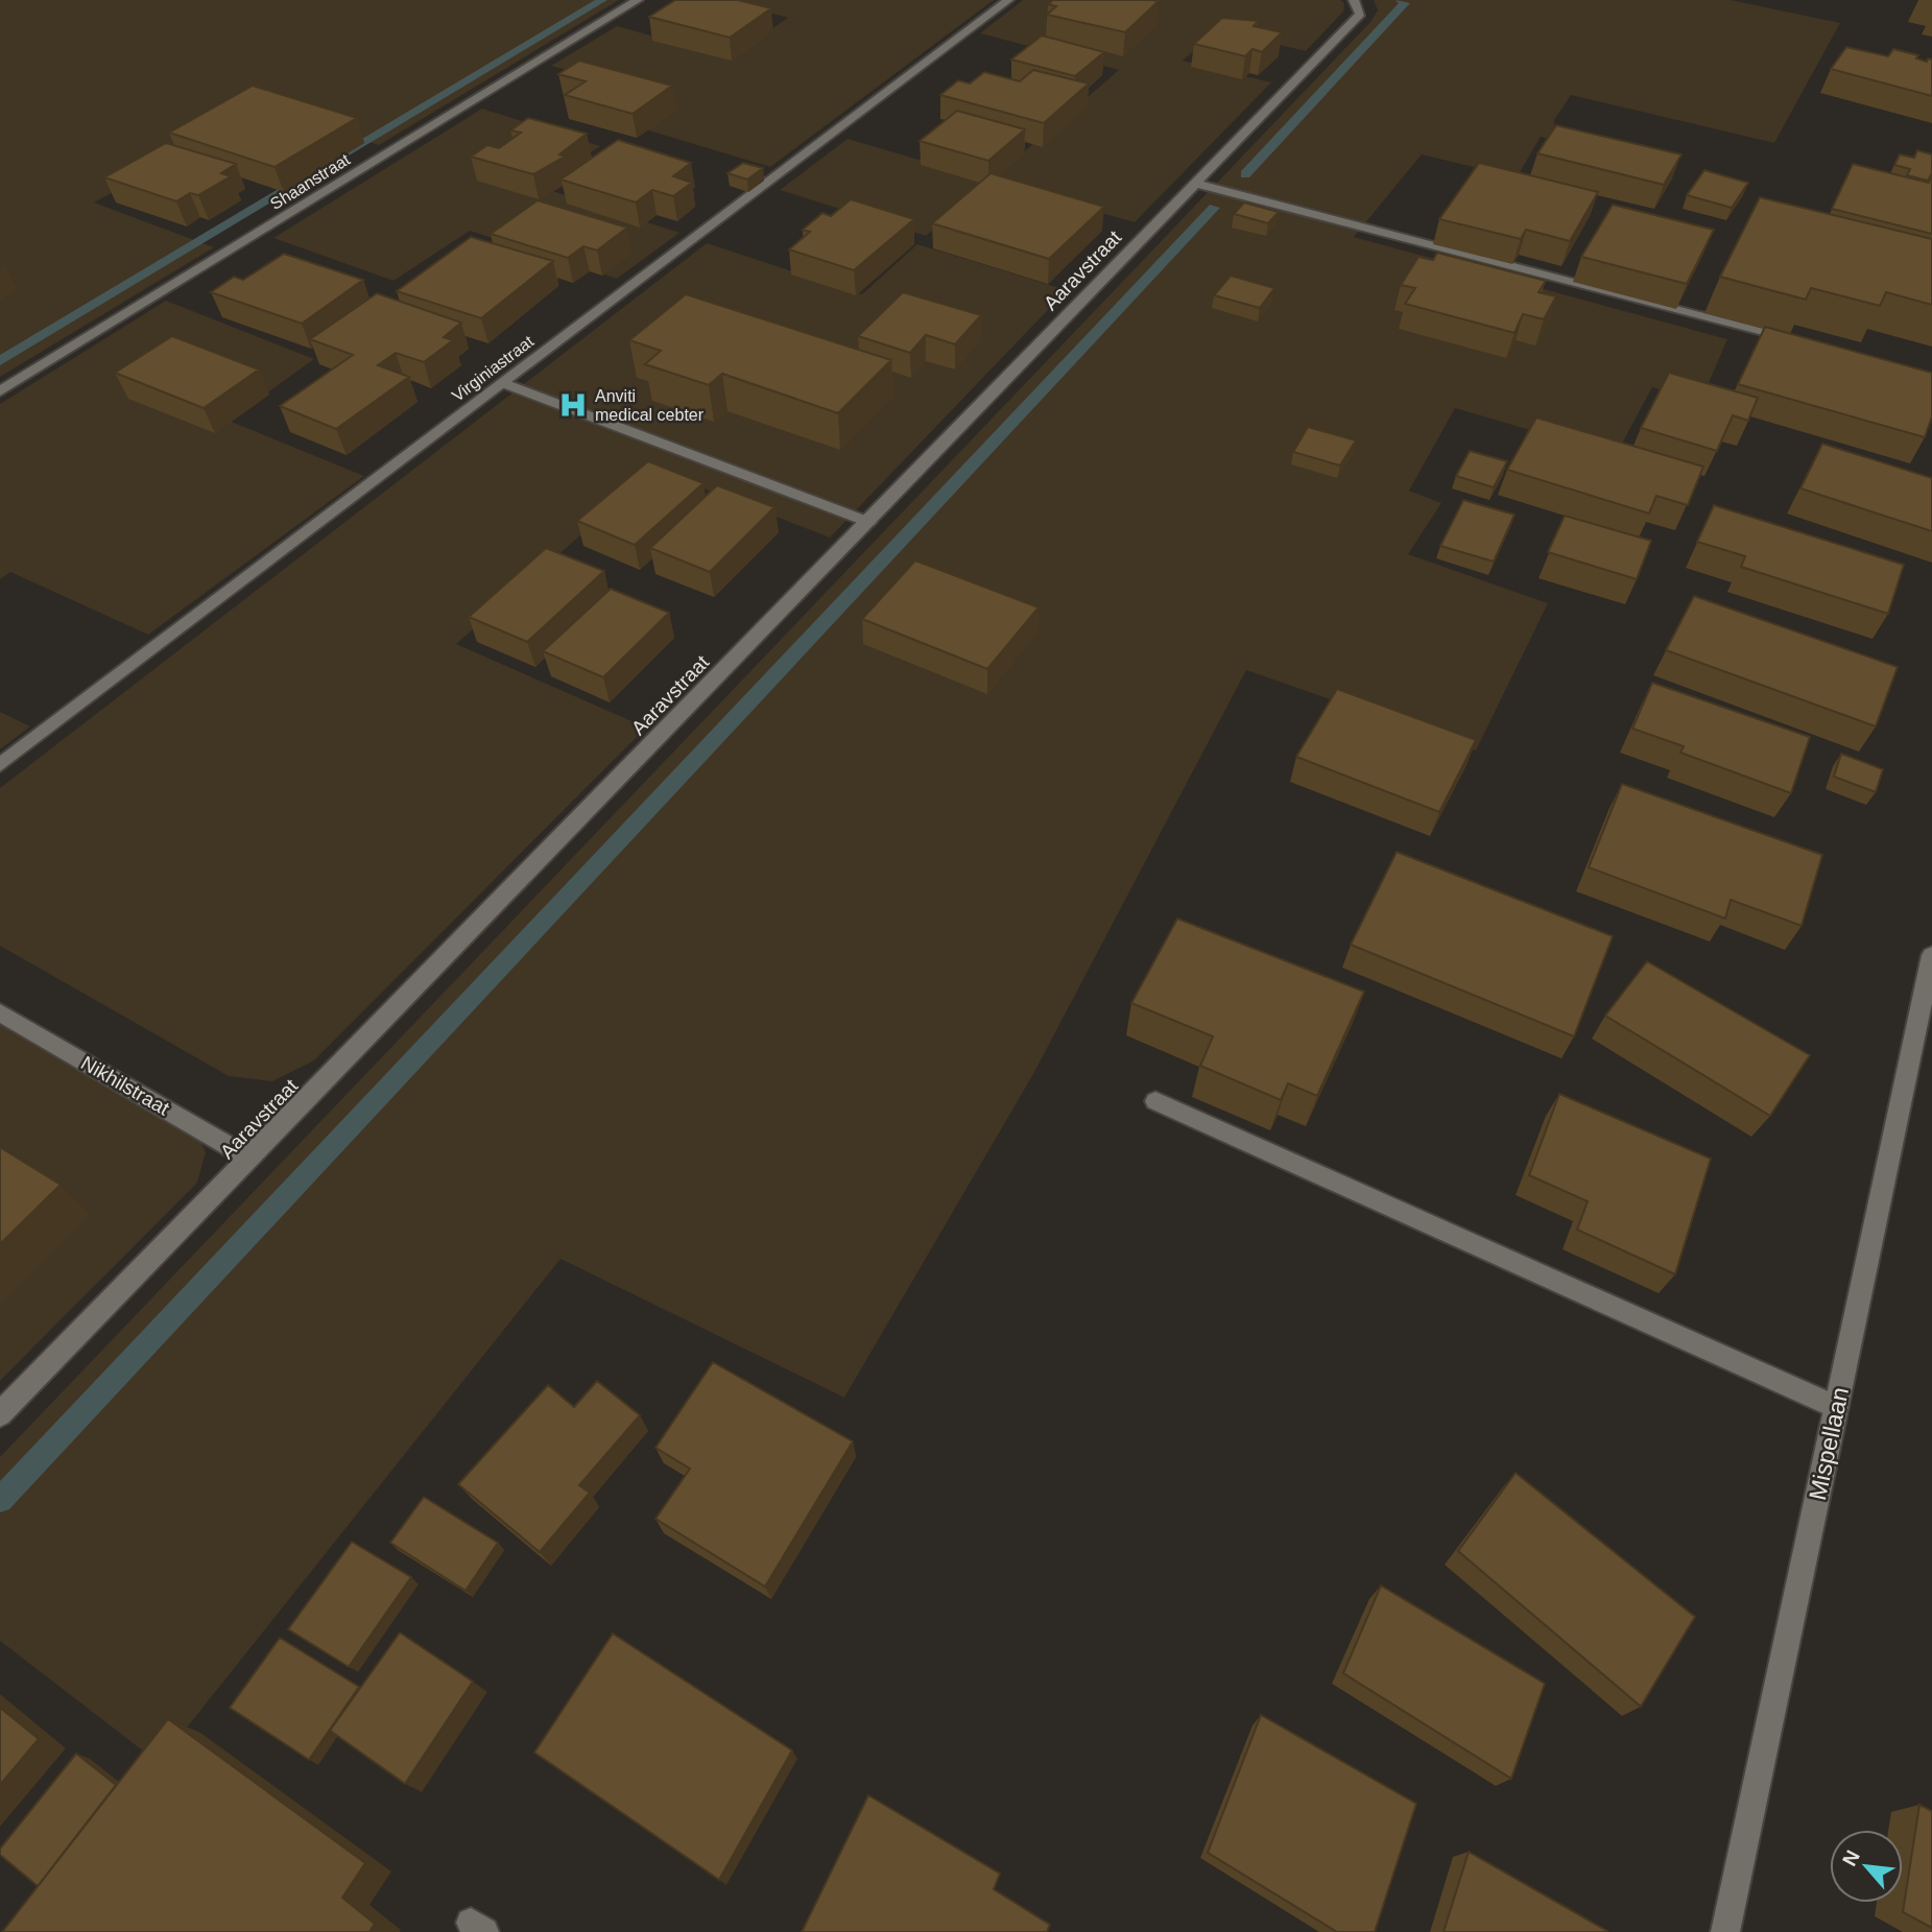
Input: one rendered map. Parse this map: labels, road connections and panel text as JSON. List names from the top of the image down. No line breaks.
{"streets":{"street":["Shaanstraat","Aaravstraat","Virginiastraat","Nikhilstraat","Mispellaan"]},"crossings":[["Aaravstraat","Nikhilstraat"]],"places":{"hospital":["Anviti medical cebter"]},"north":"top left"}
